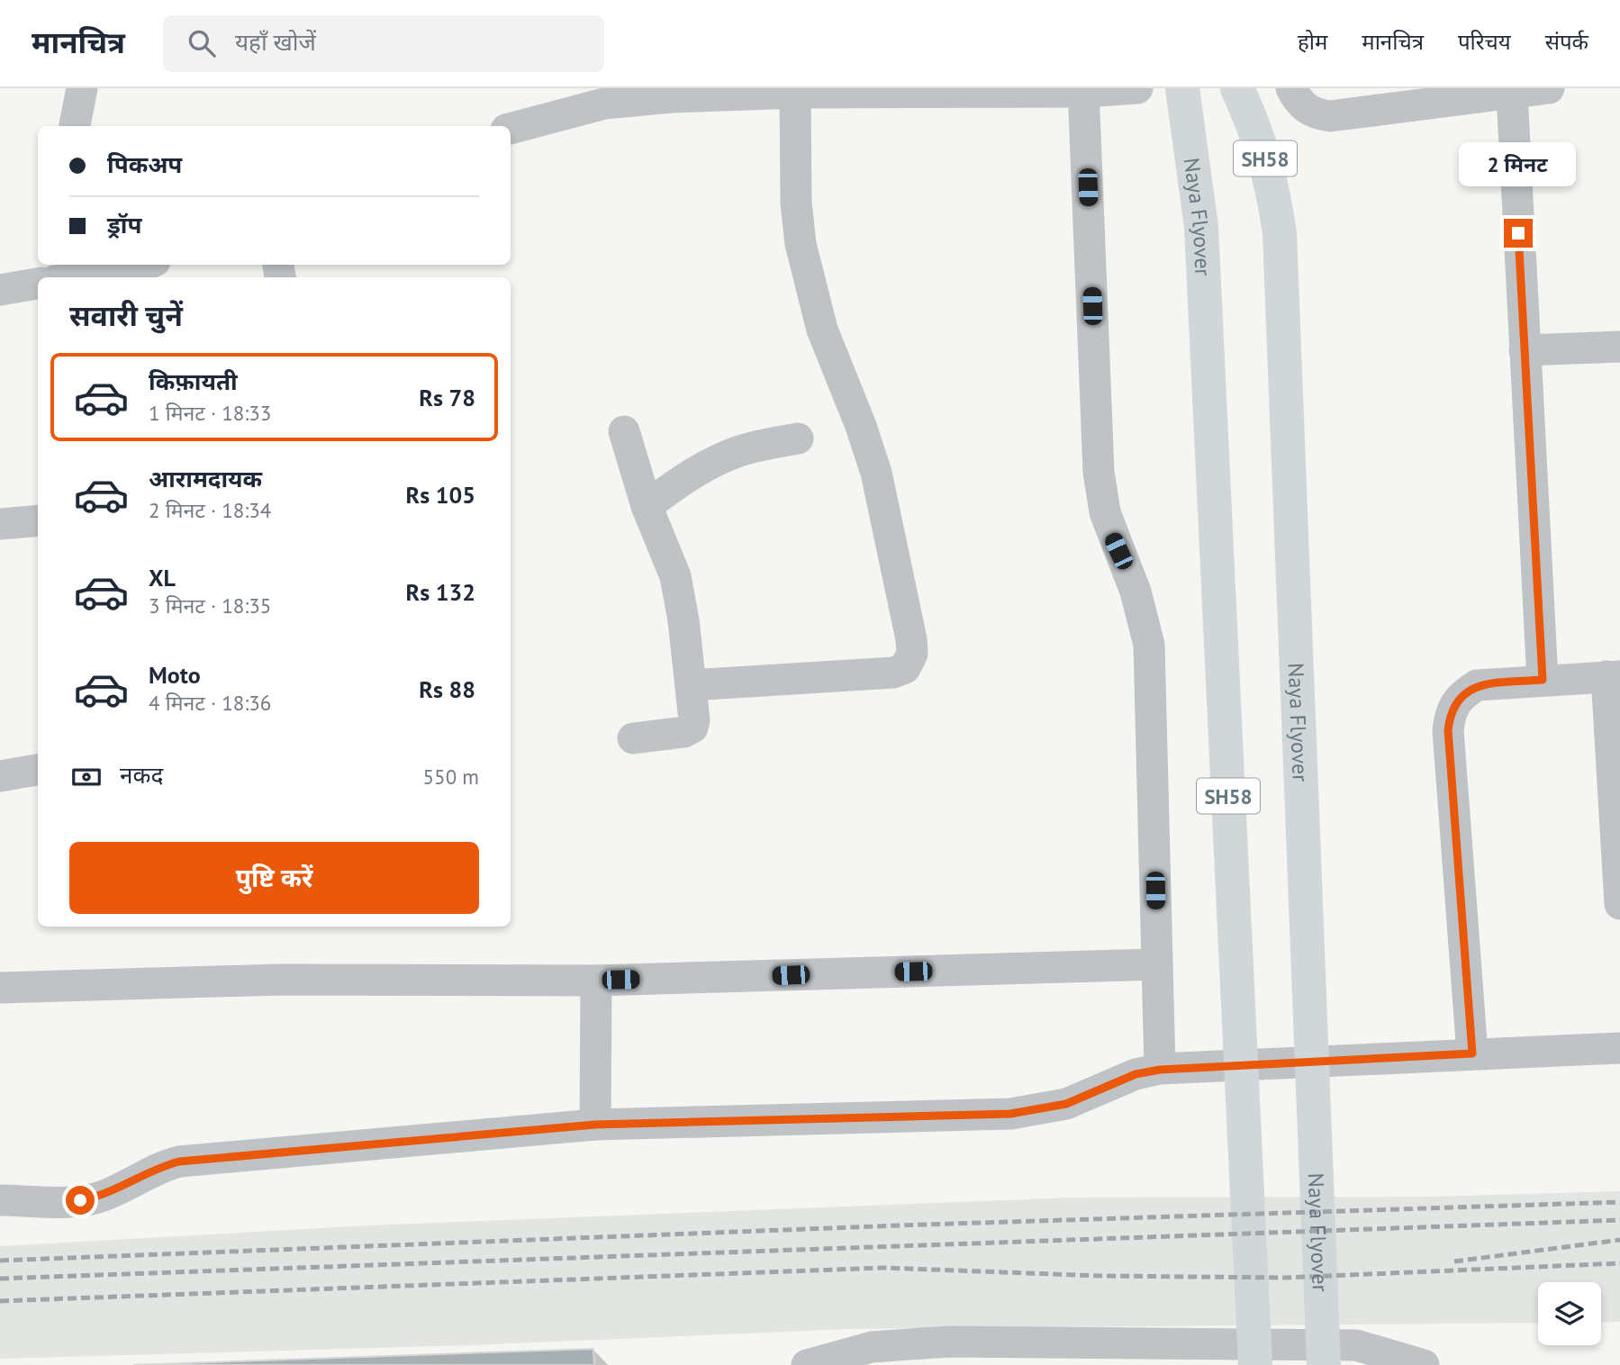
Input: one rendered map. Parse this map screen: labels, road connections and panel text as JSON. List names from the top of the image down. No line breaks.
{"streets":{"main road":["SH58","Naya Flyover"]},"page":{"header":"मानचित्र","search":"यहाँ खोजें","nav":["होम","मानचित्र","परिचय","संपर्क"],"banner":["पिकअप","ड्रॉप"],"bubble":"2 मिनट","heading":"सवारी चुनें","list":[{"name":"किफ़ायती","note":"1 मिनट · 18:33","value":"Rs 78"},{"name":"आरामदायक","note":"2 मिनट · 18:34","value":"Rs 105"},{"name":"XL","note":"3 मिनट · 18:35","value":"Rs 132"},{"name":"Moto","note":"4 मिनट · 18:36","value":"Rs 88"}],"pay":["नकद","550 m"],"buttons":"पुष्टि करें"}}
